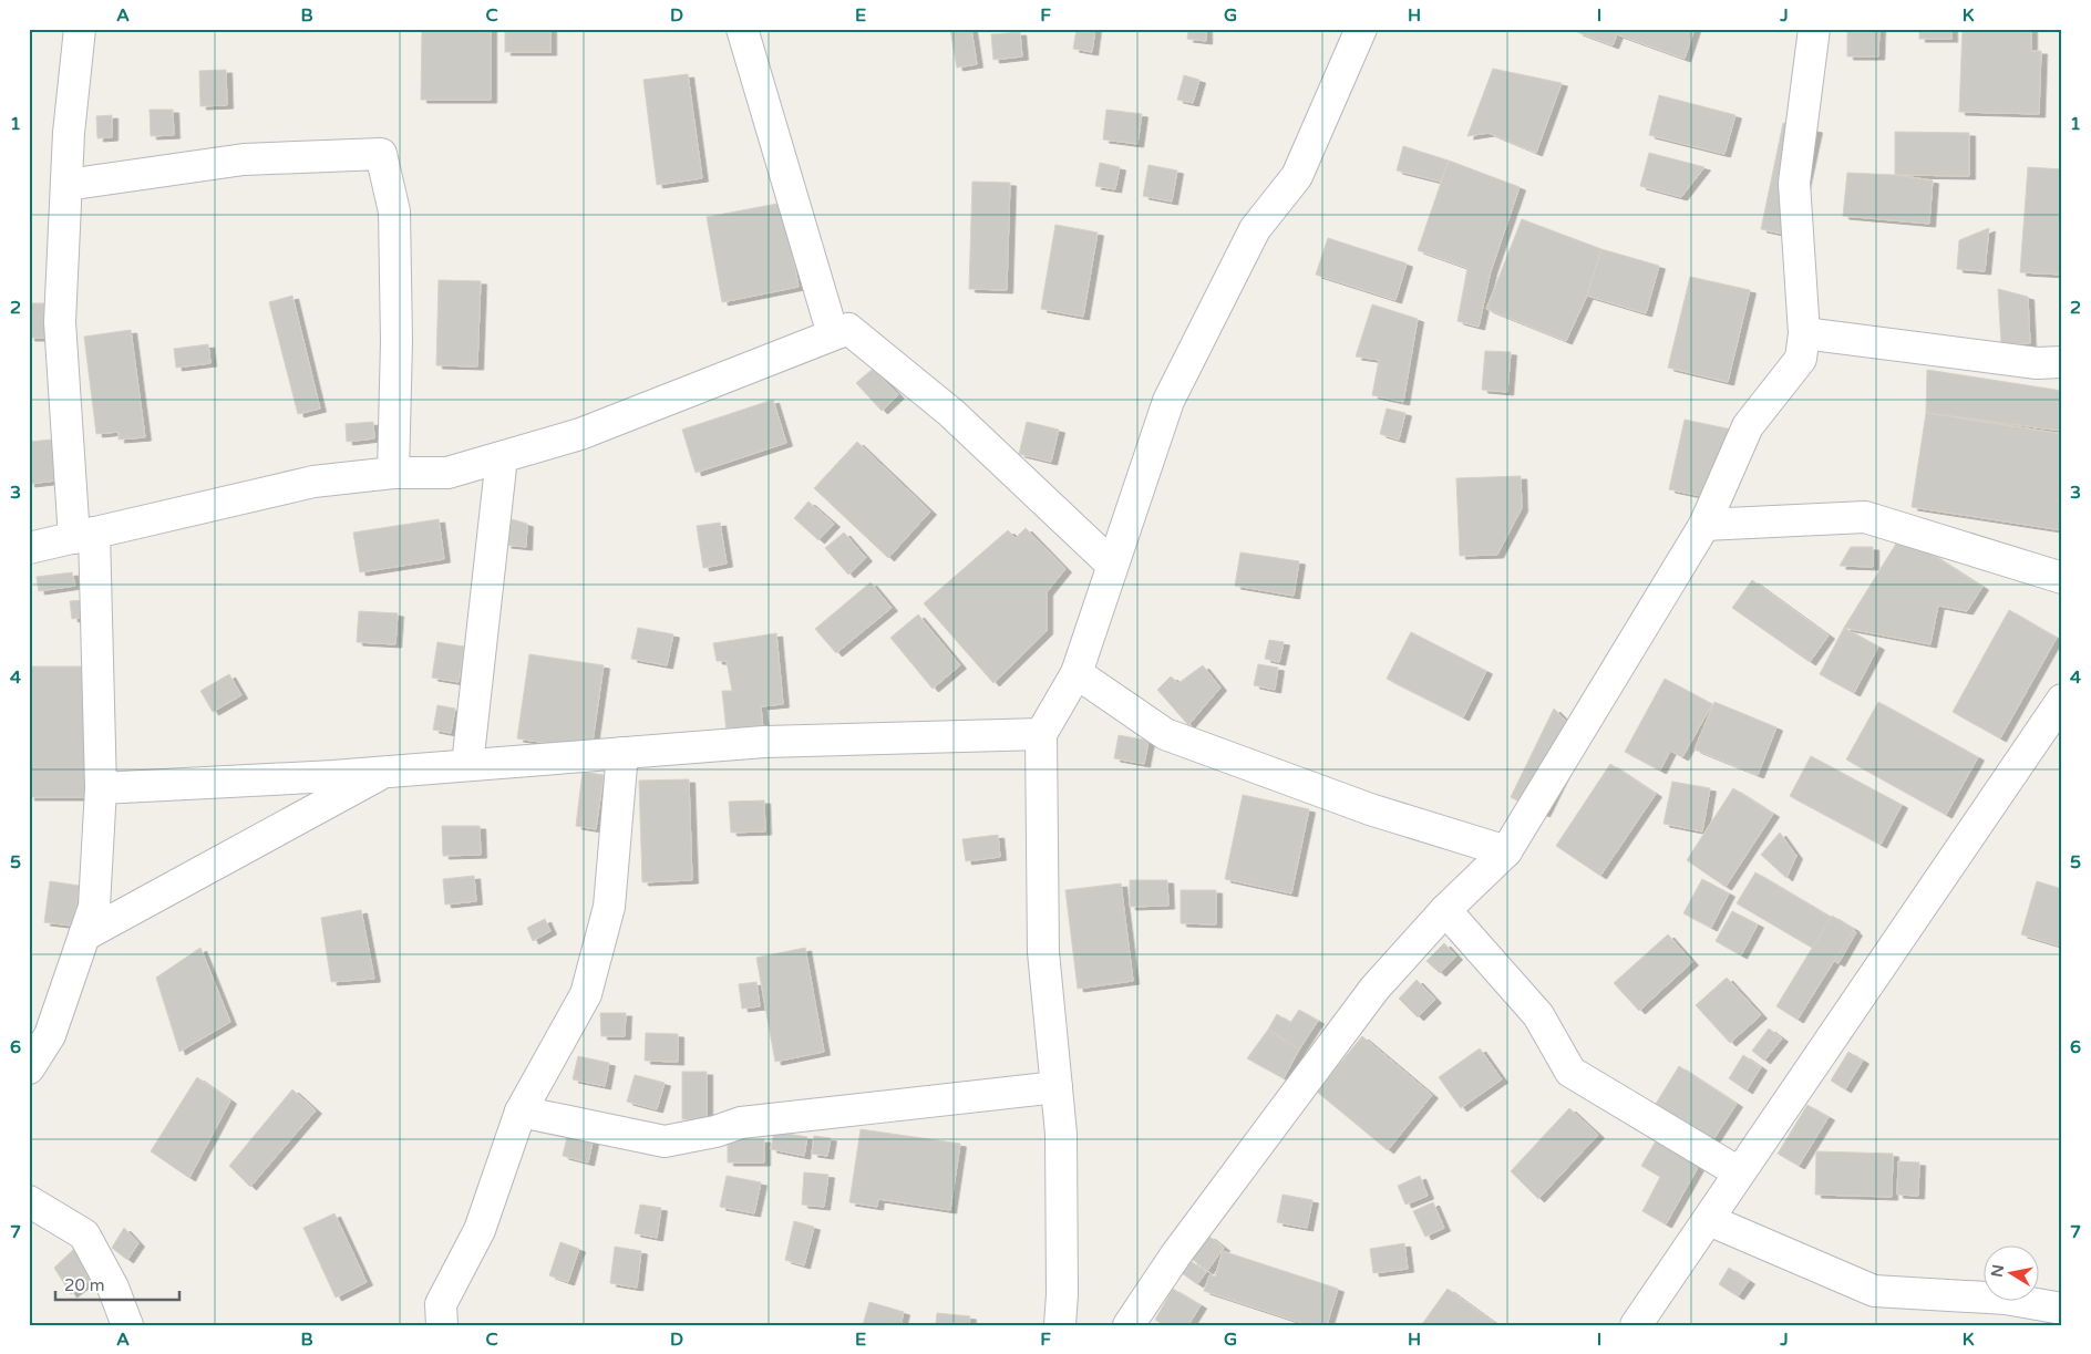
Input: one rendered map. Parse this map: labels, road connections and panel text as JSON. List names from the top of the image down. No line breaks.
{"scale_bar":"20 m","north":"left","grid":{"columns":["A","B","C","D","E","F","G","H","I","J","K"],"rows":["1","2","3","4","5","6","7"]}}
